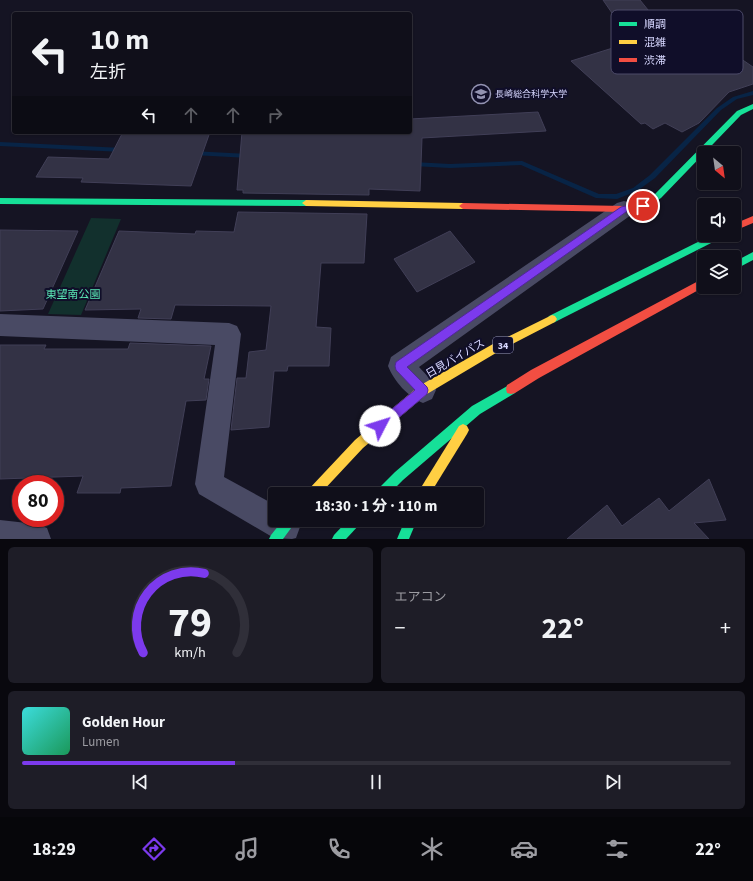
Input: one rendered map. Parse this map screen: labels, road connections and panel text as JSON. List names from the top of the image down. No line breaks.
{"streets":{"main road":["34","日見バイパス"]},"parks":["東望南公園"],"places":{"school or university":["長崎総合科学大学"]},"legend":["順調","混雑","渋滞"],"north":"bottom right","page":{"turn":["10 m","左折"],"limit":"80","trip":"18:30 · 1 分 · 110 m","tile":"エアコン","heat":["−","22°","+"],"song":["Golden Hour","Lumen"],"tabs":["18:29","22°"],"gauge":["79","km/h"]}}
